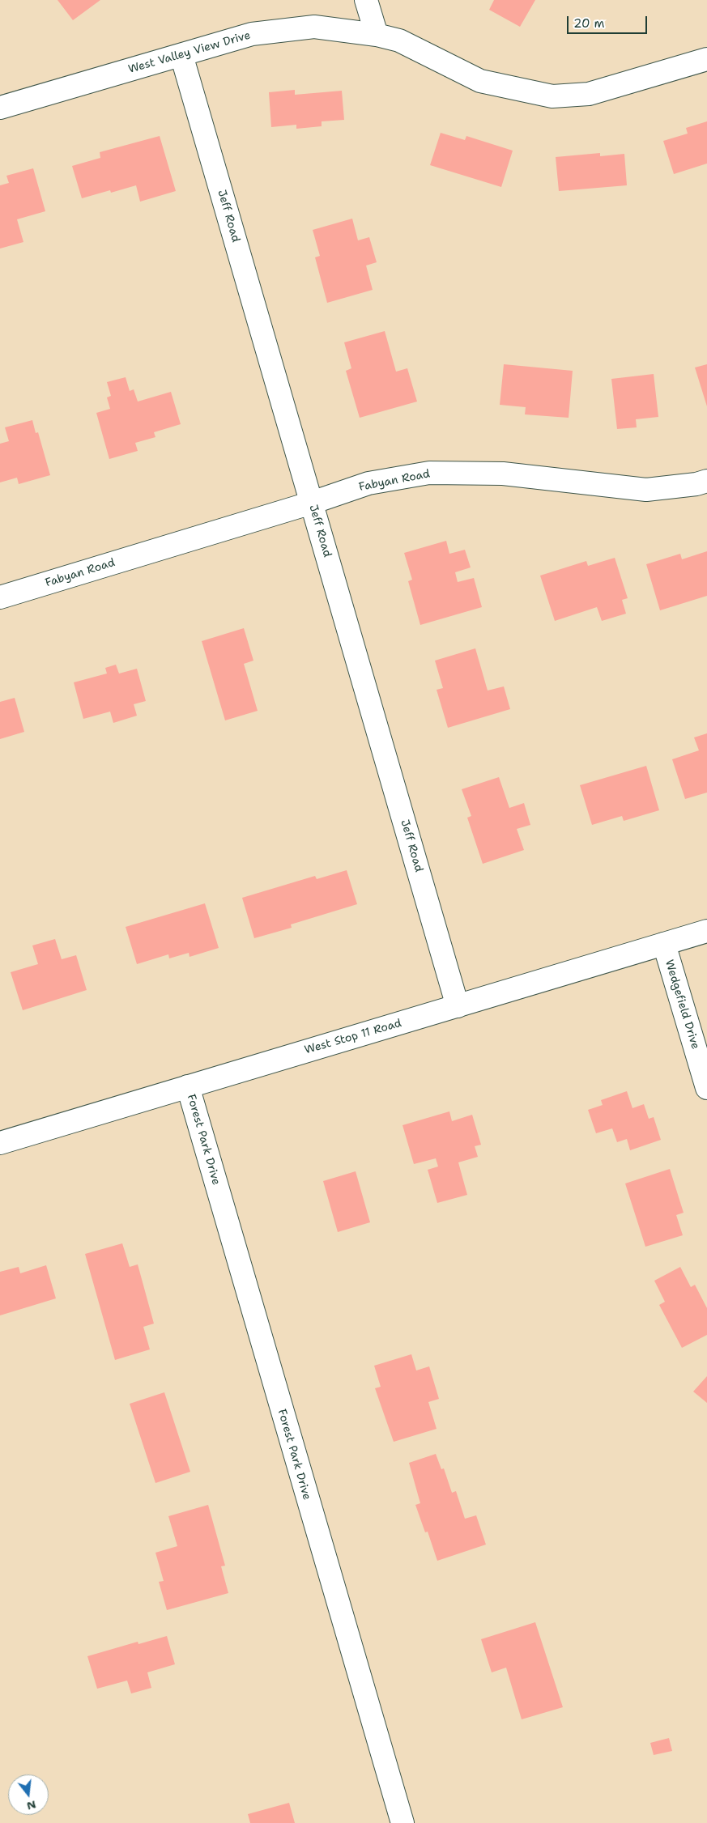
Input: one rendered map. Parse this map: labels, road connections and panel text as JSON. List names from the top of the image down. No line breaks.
{"streets":{"street":["West Valley View Drive","Jeff Road","Fabyan Road","Wedgefield Drive","West Stop 11 Road","Forest Park Drive"]},"crossings":[["West Valley View Drive","Jeff Road"],["Jeff Road","Fabyan Road"],["Jeff Road","West Stop 11 Road"],["Wedgefield Drive","West Stop 11 Road"],["West Stop 11 Road","Forest Park Drive"]],"scale_bar":"20 m","north":"bottom"}
